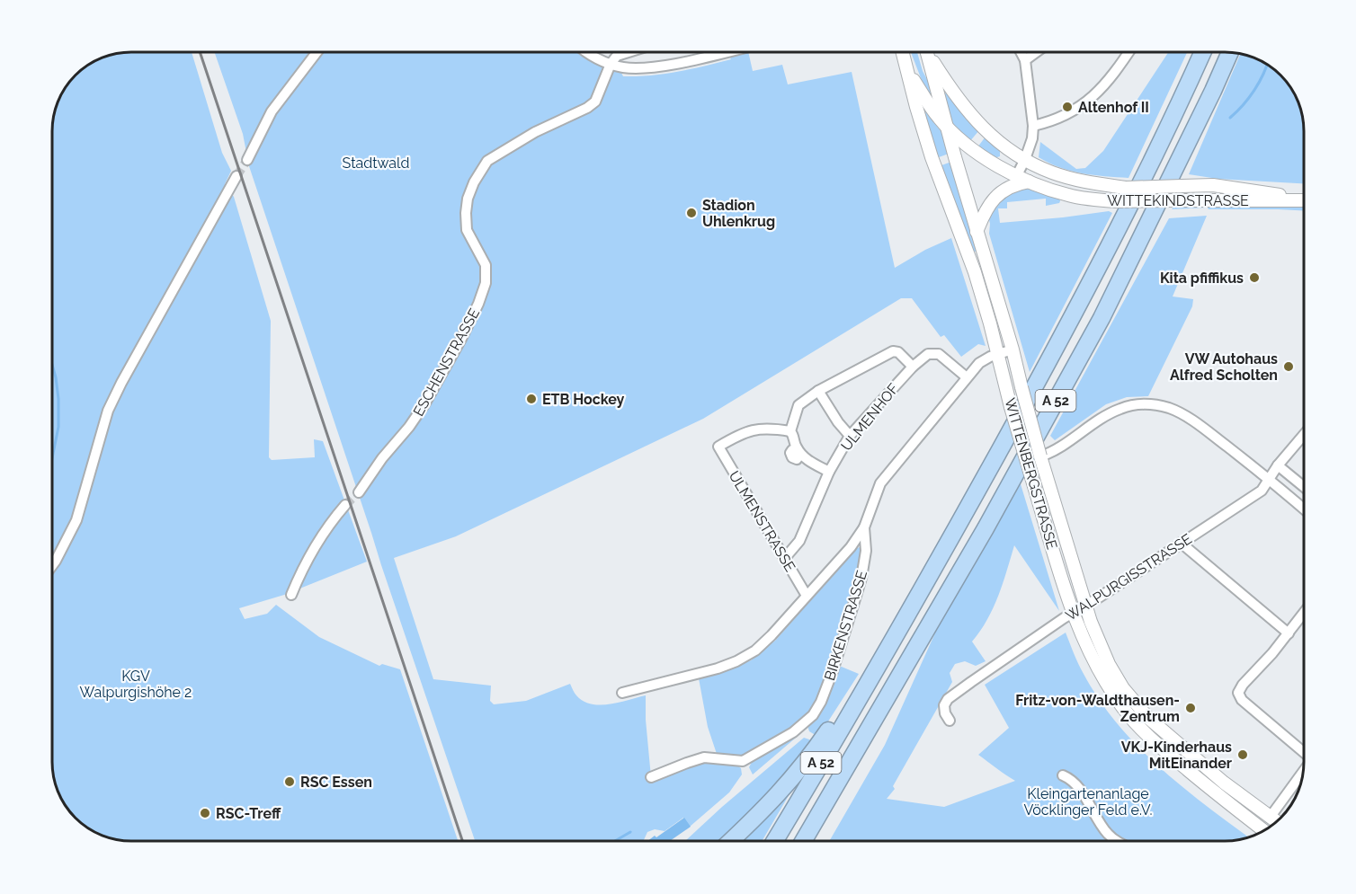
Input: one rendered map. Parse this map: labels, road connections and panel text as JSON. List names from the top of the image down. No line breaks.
{"streets":{"highway":["A 52"],"main road":["WITTEKINDSTRASSE","WITTENBERGSTRASSE"],"street":["ESCHENSTRASSE","ULMENHOF","ULMENSTRASSE","WALPURGISSTRASSE","BIRKENSTRASSE"]},"crossings":[["WITTEKINDSTRASSE","WITTENBERGSTRASSE"],["ULMENHOF","ULMENSTRASSE"],["ULMENHOF","BIRKENSTRASSE"],["WITTENBERGSTRASSE","WALPURGISSTRASSE"],["WITTENBERGSTRASSE","BIRKENSTRASSE"]],"parks":["Stadtwald","KGV Walpurgishöhe 2","Kleingartenanlage Vöcklinger Feld e.V."],"places":["Altenhof II","Stadion Uhlenkrug","Kita pfiffikus","VW Autohaus Alfred Scholten","ETB Hockey","Fritz-von-Waldthausen- Zentrum","VKJ-Kinderhaus MitEinander","RSC Essen","RSC-Treff"]}
